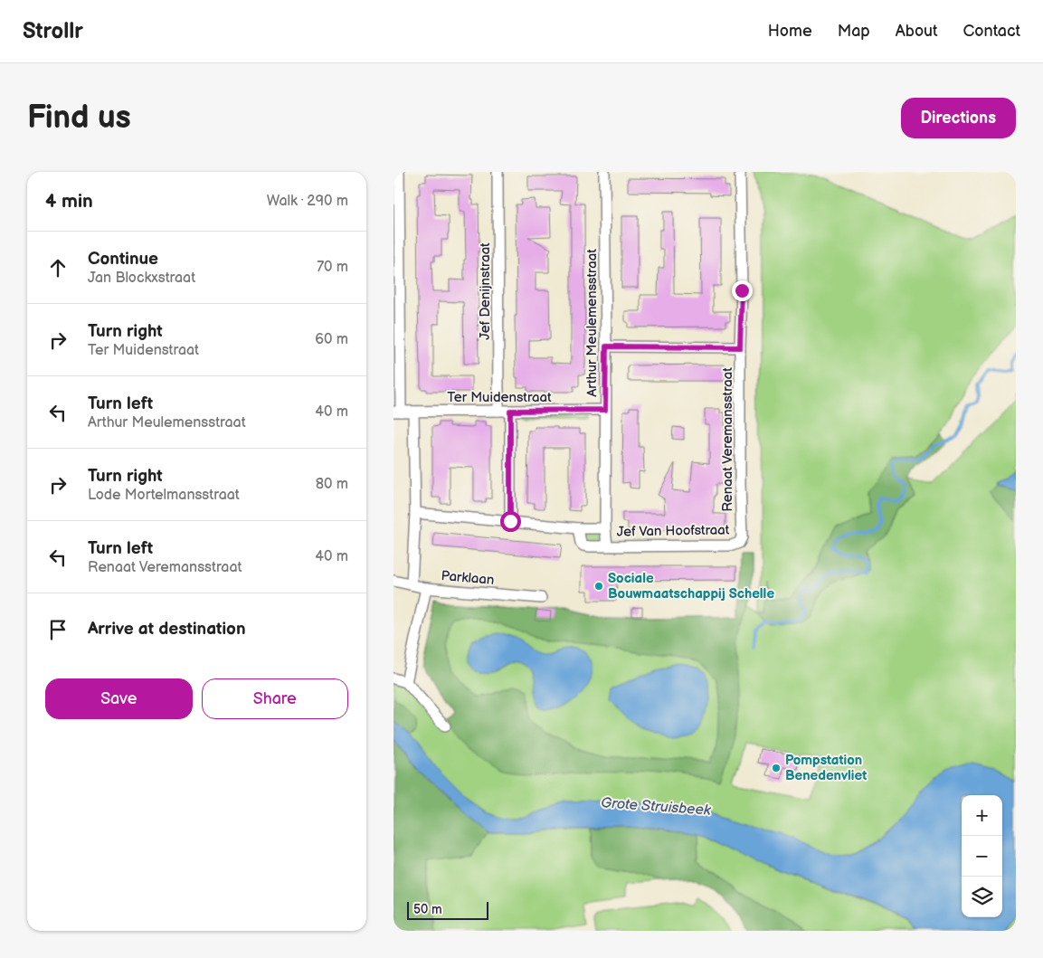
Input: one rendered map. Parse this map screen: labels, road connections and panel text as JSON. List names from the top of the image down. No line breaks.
{"streets":{"street":["Jef Denijnstraat","Arthur Meulemensstraat","Ter Muidenstraat","Renaat Veremansstraat","Jef Van Hoofstraat","Parklaan"]},"crossings":[["Jef Denijnstraat","Ter Muidenstraat"],["Arthur Meulemensstraat","Ter Muidenstraat"],["Arthur Meulemensstraat","Jef Van Hoofstraat"],["Renaat Veremansstraat","Jef Van Hoofstraat"]],"water":["Grote Struisbeek"],"places":["Sociale Bouwmaatschappij Schelle","Pompstation Benedenvliet"],"scale_bar":"50 m","page":{"header":"Strollr","nav":["Home","Map","About","Contact"],"buttons":["Directions",["Save","Share"]],"title":"Find us","heading":["4 min","Walk · 290 m"],"list":[["Continue","Jan Blockxstraat","70 m"],["Turn right","Ter Muidenstraat","60 m"],["Turn left","Arthur Meulemensstraat","40 m"],["Turn right","Lode Mortelmansstraat","80 m"],["Turn left","Renaat Veremansstraat","40 m"],"Arrive at destination"],"map_buttons":["+","−"],"scale":"50 m"}}
